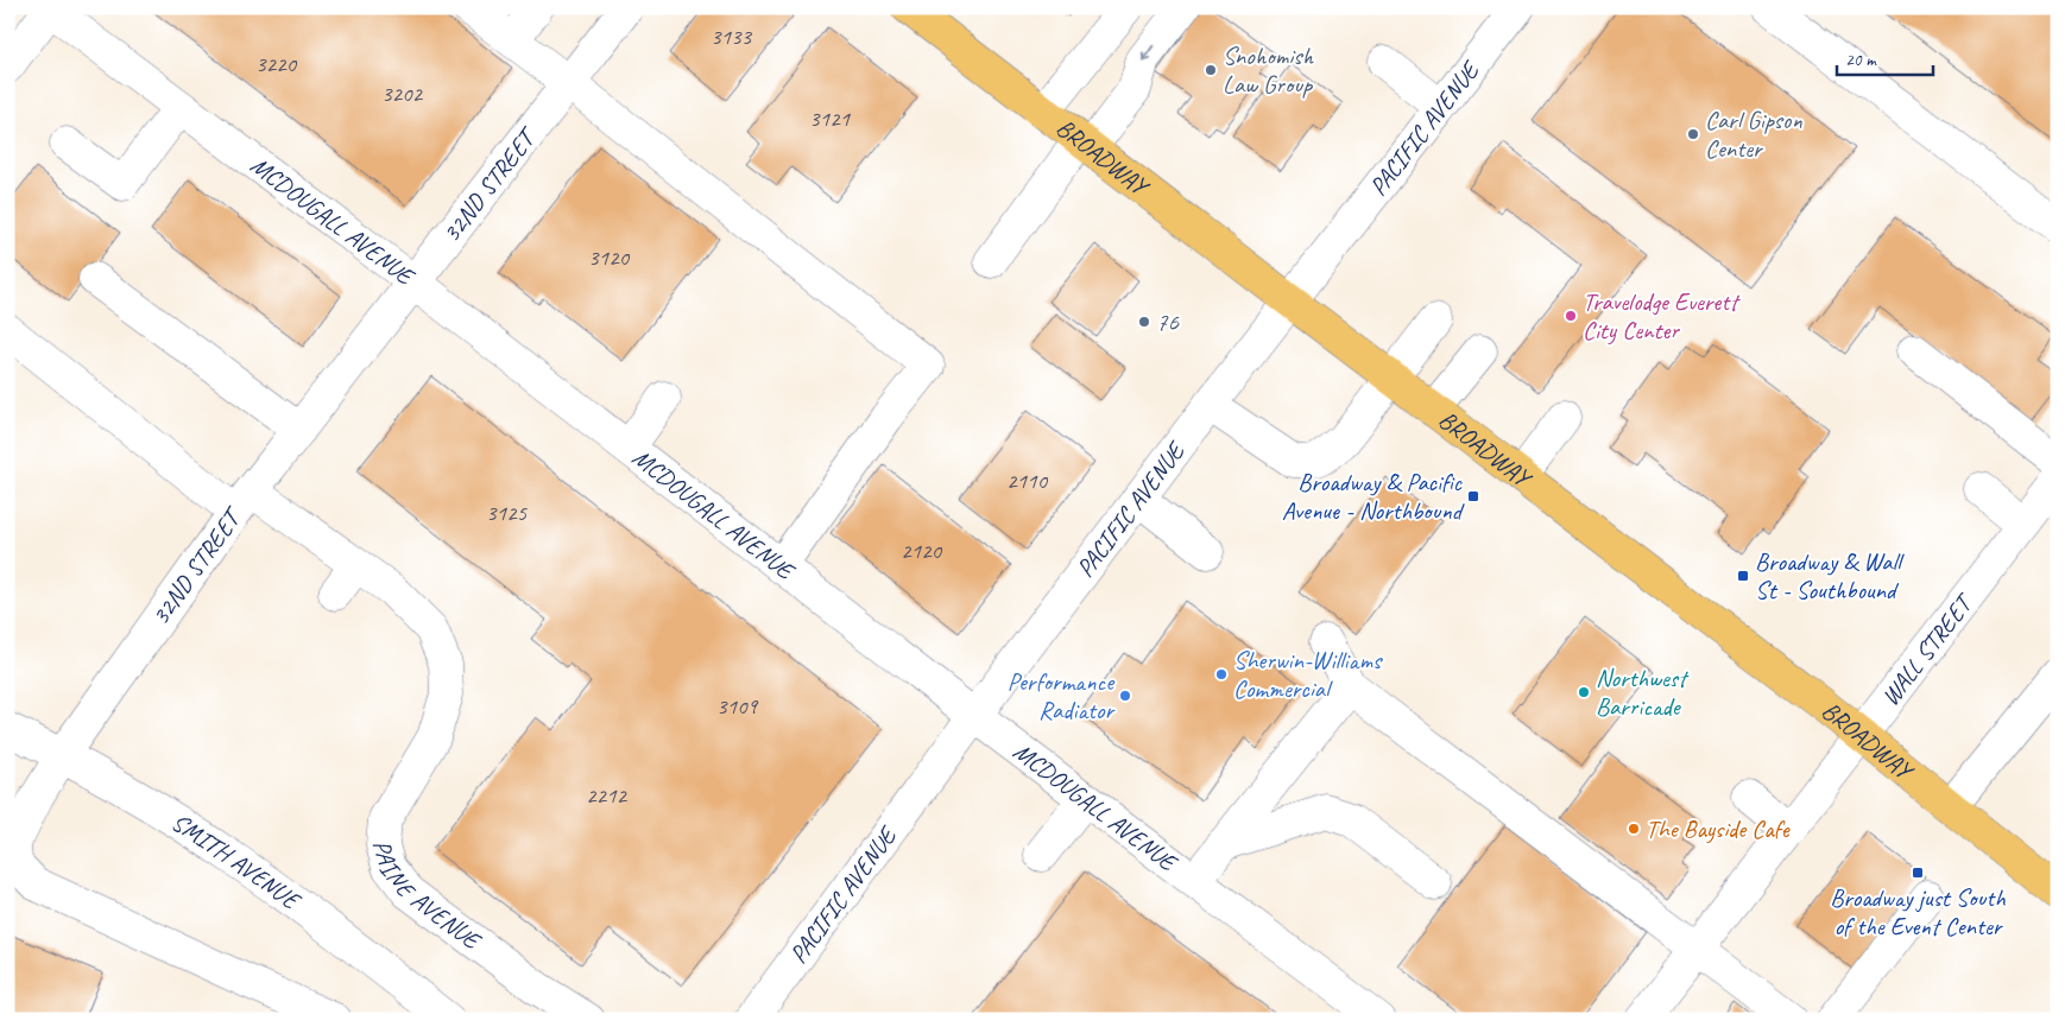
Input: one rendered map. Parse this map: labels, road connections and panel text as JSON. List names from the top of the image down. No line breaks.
{"streets":{"main road":["BROADWAY"],"street":["PACIFIC AVENUE","32ND STREET","MCDOUGALL AVENUE","WALL STREET","SMITH AVENUE","PAINE AVENUE"]},"crossings":[["PACIFIC AVENUE","BROADWAY"],["PACIFIC AVENUE","MCDOUGALL AVENUE"],["BROADWAY","WALL STREET"],["32ND STREET","MCDOUGALL AVENUE"],["32ND STREET","SMITH AVENUE"],["32ND STREET","PAINE AVENUE"]],"places":{"other":["Snohomish Law Group","Carl Gipson Center","Travelodge Everett City Center","76","Sherwin-Williams Commercial","Northwest Barricade","Performance Radiator","The Bayside Cafe"],"transit":["Broadway & Pacific Avenue - Northbound","Broadway & Wall St - Southbound","Broadway just South of the Event Center"]},"house_numbers":["3133","3220","3202","3121","3120","2110","3125","2120","3109","2212"],"scale_bar":"20 m"}
